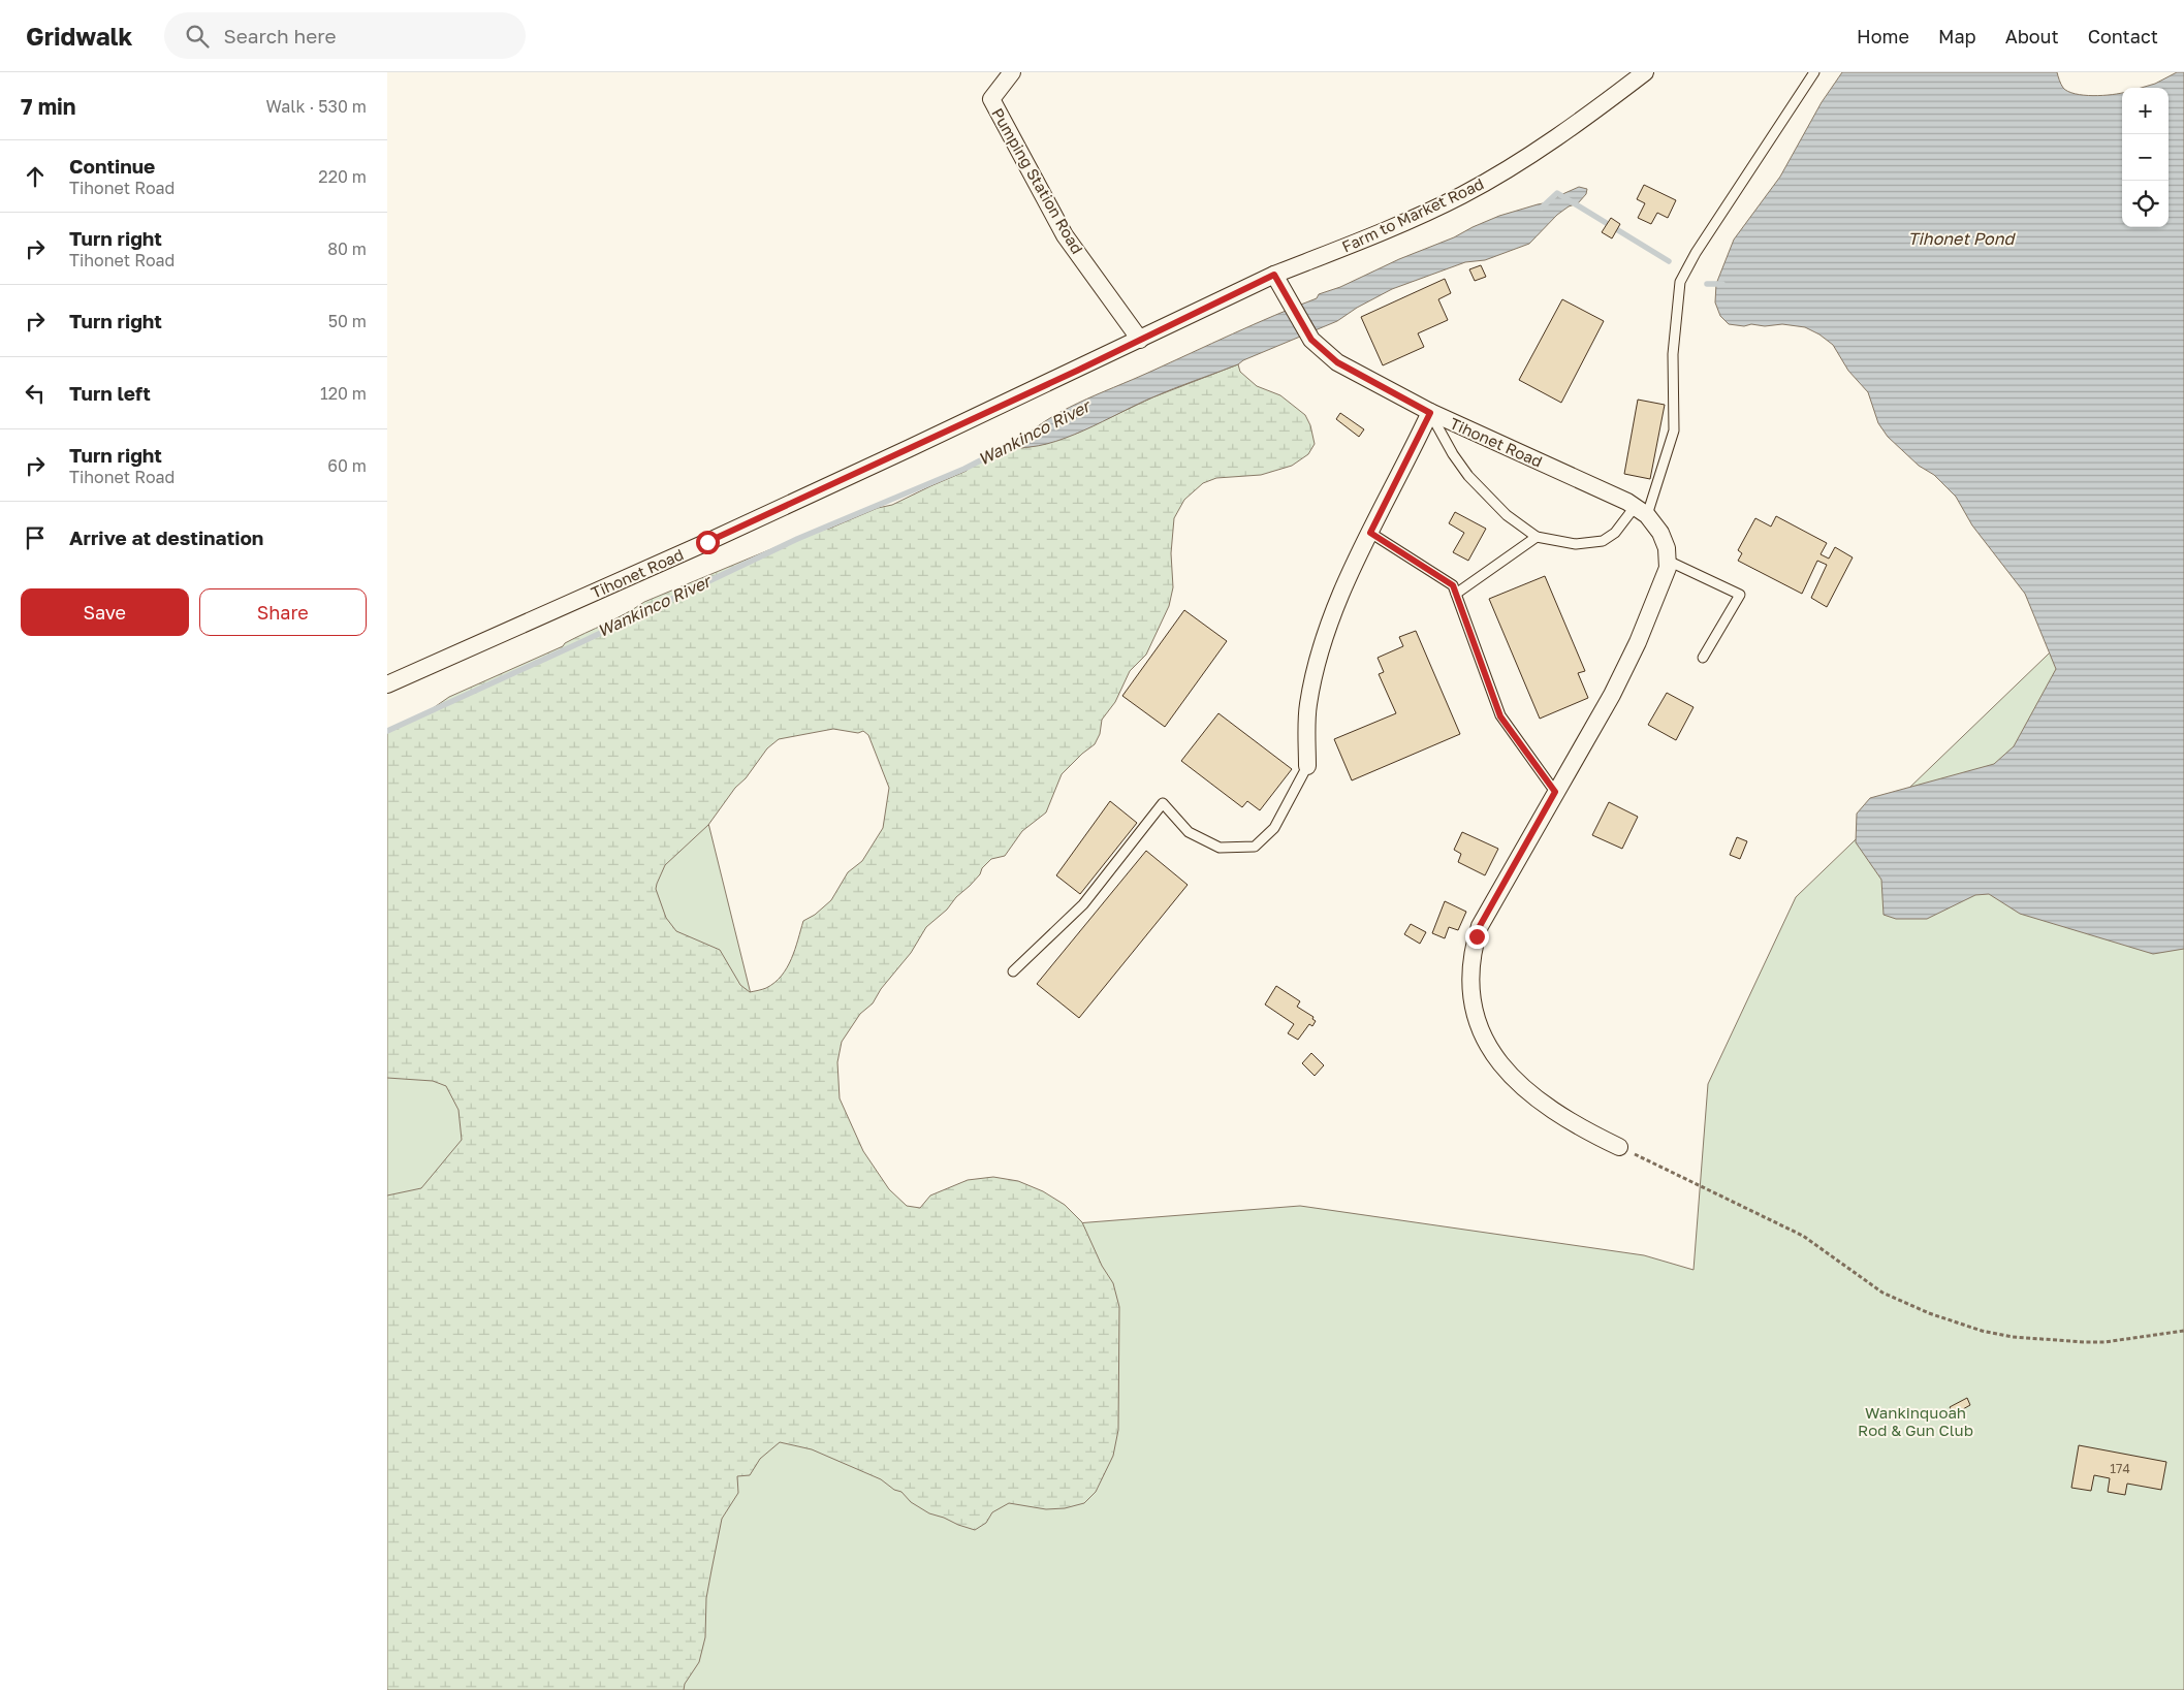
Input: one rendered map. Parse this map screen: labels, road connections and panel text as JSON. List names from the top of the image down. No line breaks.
{"streets":{"street":["Pumping Station Road","Farm to Market Road","Tihonet Road"]},"crossings":[["Pumping Station Road","Tihonet Road"],["Farm to Market Road","Tihonet Road"]],"water":["Tihonet Pond","Wankinco River"],"parks":["Wankinquoah Rod & Gun Club"],"house_numbers":["174"],"page":{"header":"Gridwalk","search":"Search here","nav":["Home","Map","About","Contact"],"heading":["7 min","Walk · 530 m"],"map_buttons":["+","−"],"list":[["Continue","Tihonet Road","220 m"],["Turn right","Tihonet Road","80 m"],["Turn right","50 m"],["Turn left","120 m"],["Turn right","Tihonet Road","60 m"],"Arrive at destination"],"buttons":["Save","Share"]}}
